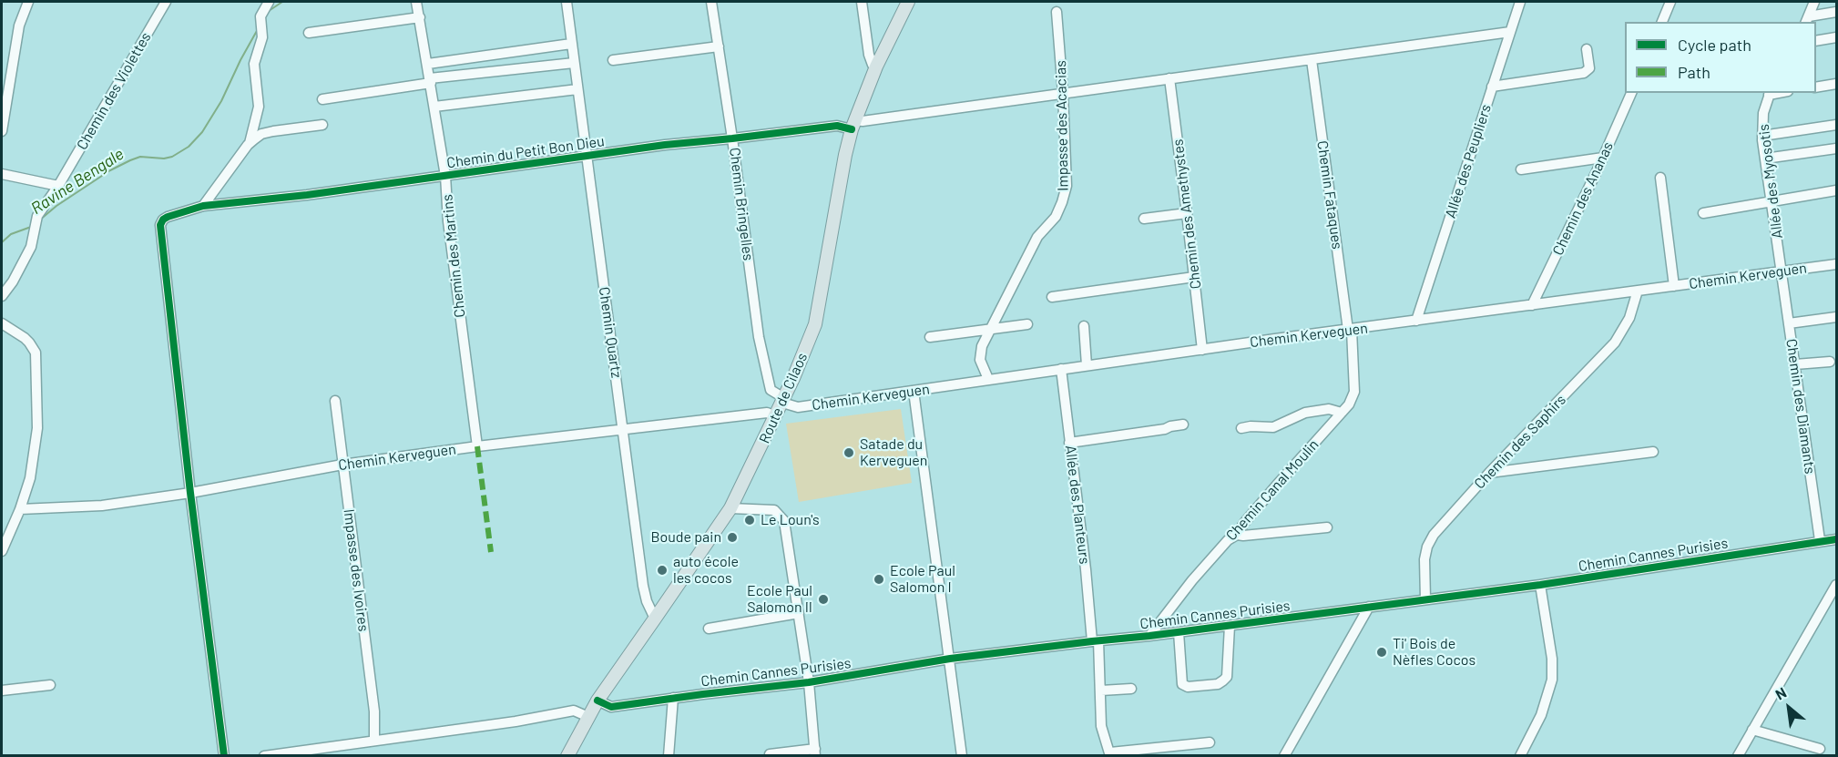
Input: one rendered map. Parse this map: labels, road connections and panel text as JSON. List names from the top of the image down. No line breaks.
{"streets":{"main road":["Route de Cilaos"],"street":["Chemin des Violettes","Impasse des Acacias","Chemin du Petit Bon Dieu","Allée des Peupliers","Allée des Myosotis","Chemin Fataques","Chemin des Ananas","Chemin Bringelles","Chemin des Amethystes","Chemin des Martins","Chemin Kerveguen","Chemin Quartz","Chemin des Diamants","Chemin des Saphirs","Chemin Canal Moulin","Allée des Planteurs","Chemin Cannes Purisies","Impasse des Ivoires"]},"crossings":[["Impasse des Acacias","Chemin du Petit Bon Dieu"],["Impasse des Acacias","Chemin Kerveguen"],["Chemin du Petit Bon Dieu","Allée des Peupliers"],["Chemin du Petit Bon Dieu","Chemin Fataques"],["Chemin du Petit Bon Dieu","Chemin Bringelles"],["Chemin du Petit Bon Dieu","Chemin des Amethystes"],["Chemin du Petit Bon Dieu","Chemin des Martins"],["Chemin du Petit Bon Dieu","Chemin Kerveguen"],["Chemin du Petit Bon Dieu","Chemin Quartz"],["Chemin du Petit Bon Dieu","Route de Cilaos"],["Allée des Peupliers","Chemin Kerveguen"],["Allée des Myosotis","Chemin Kerveguen"],["Allée des Myosotis","Chemin des Diamants"],["Chemin Fataques","Chemin Kerveguen"],["Chemin Fataques","Chemin Canal Moulin"],["Chemin des Ananas","Chemin Kerveguen"],["Chemin Bringelles","Chemin Kerveguen"],["Chemin Bringelles","Route de Cilaos"],["Chemin des Amethystes","Chemin Kerveguen"],["Chemin des Martins","Chemin Kerveguen"],["Chemin Kerveguen","Chemin Quartz"],["Chemin Kerveguen","Route de Cilaos"],["Chemin Kerveguen","Chemin des Diamants"],["Chemin Kerveguen","Chemin des Saphirs"],["Chemin Kerveguen","Chemin Canal Moulin"],["Chemin Kerveguen","Allée des Planteurs"],["Chemin Kerveguen","Impasse des Ivoires"],["Chemin Quartz","Route de Cilaos"],["Route de Cilaos","Chemin Cannes Purisies"],["Chemin des Diamants","Chemin Cannes Purisies"],["Chemin des Saphirs","Chemin Cannes Purisies"],["Chemin Canal Moulin","Chemin Cannes Purisies"],["Allée des Planteurs","Chemin Cannes Purisies"]],"water":["Ravine Bengale"],"places":["Satade du Kerveguen","Le Loun's","Boude pain","auto école les cocos","Ecole Paul Salomon I","Ecole Paul Salomon II","Ti' Bois de Nèfles Cocos"],"legend":["Cycle path","Path"],"north":"top left"}
